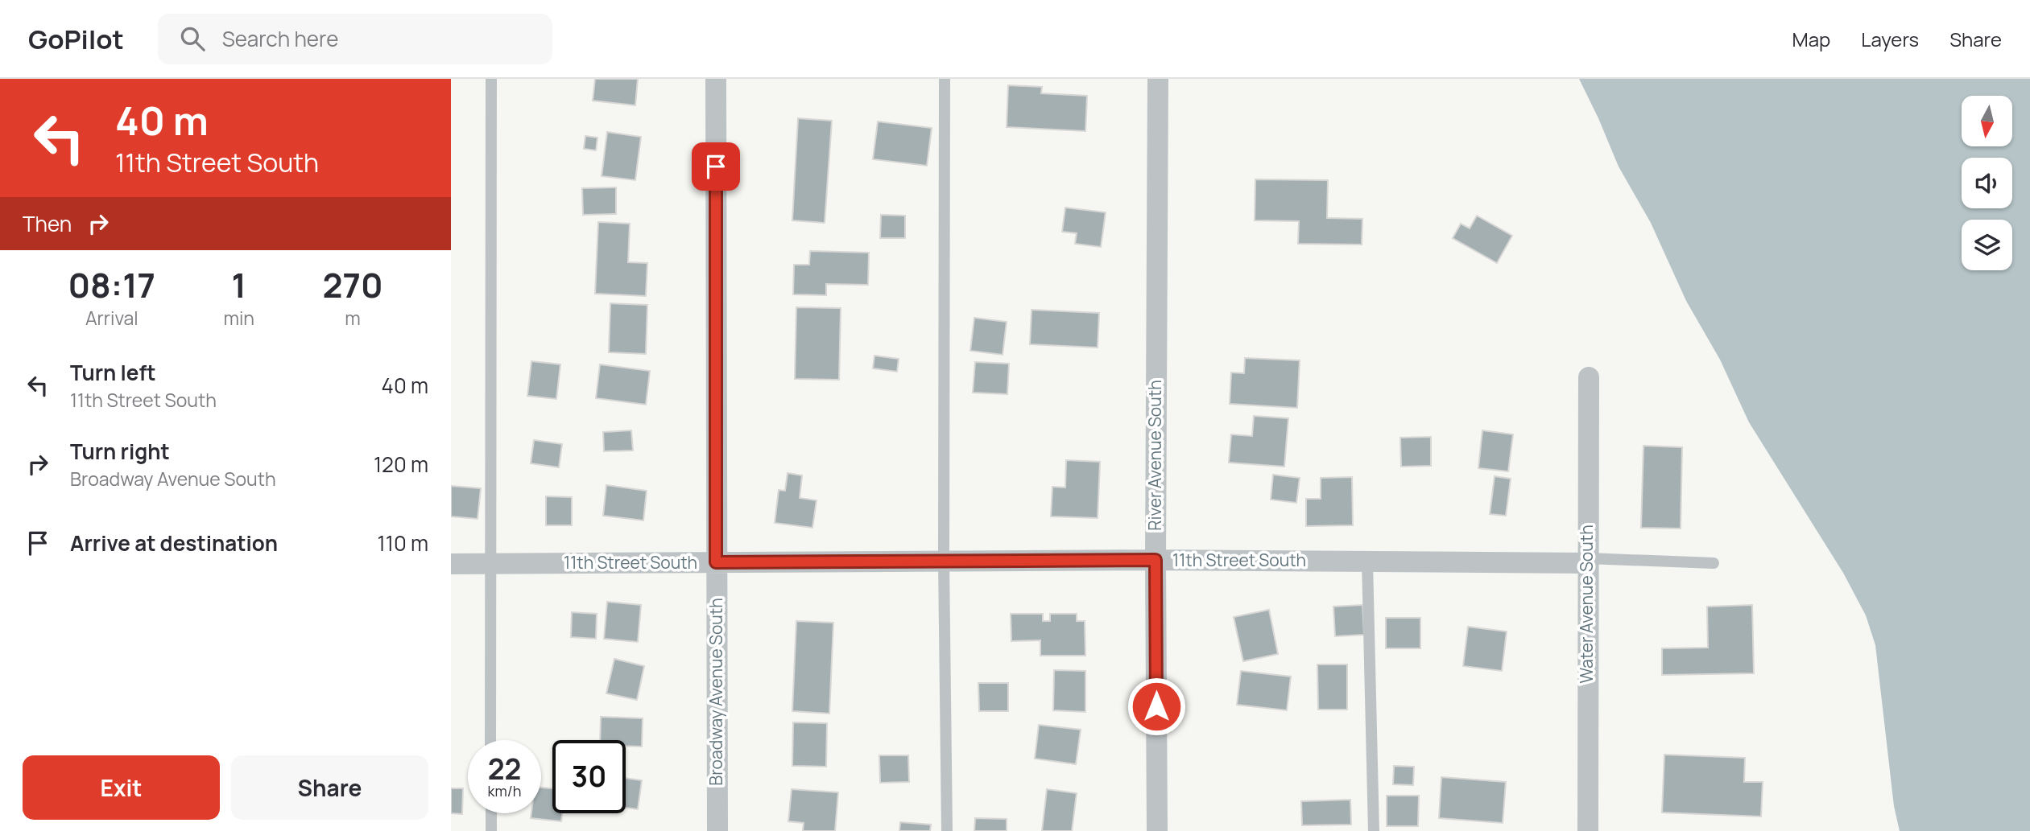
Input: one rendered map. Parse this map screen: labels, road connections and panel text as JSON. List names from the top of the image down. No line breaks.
{"streets":{"street":["River Avenue South","11th Street South","Water Avenue South","Broadway Avenue South"]},"crossings":[["River Avenue South","11th Street South"],["11th Street South","Water Avenue South"],["11th Street South","Broadway Avenue South"]],"north":"bottom","page":{"header":"GoPilot","search":"Search here","nav":["Map","Layers","Share"],"turn":["40 m","11th Street South"],"then":"Then","eta":["08:17","Arrival","1","min","270","m"],"list":[{"name":"Turn left","note":"11th Street South","value":"40 m"},{"name":"Turn right","note":"Broadway Avenue South","value":"120 m"},{"name":"Arrive at destination","value":"110 m"}],"speed":"22 km/h","limit":"30","buttons":["Exit","Share"]}}
